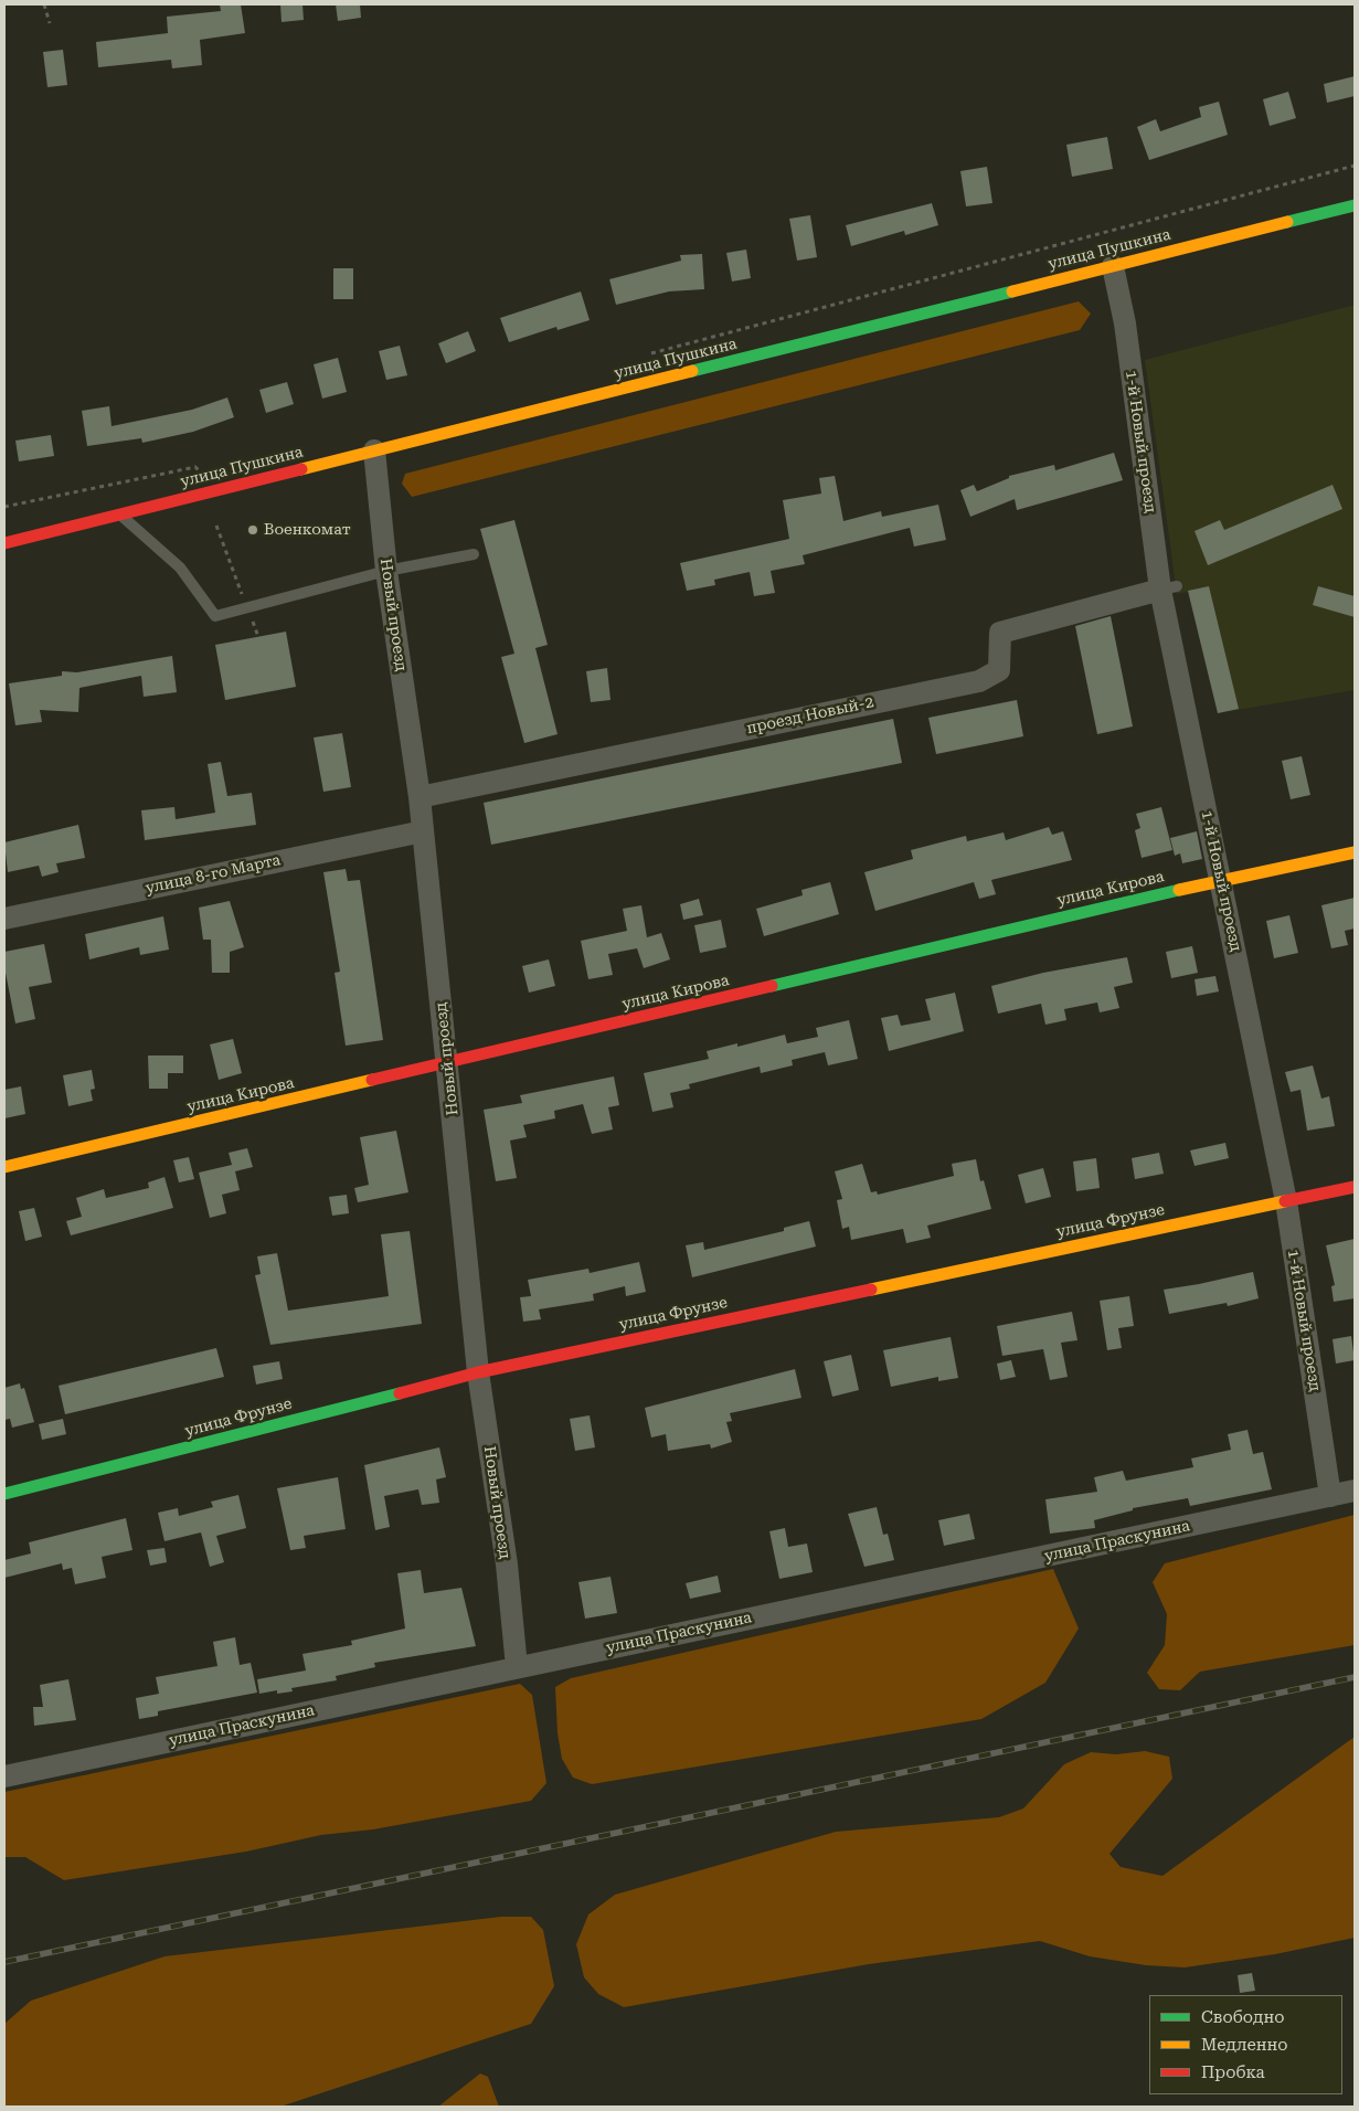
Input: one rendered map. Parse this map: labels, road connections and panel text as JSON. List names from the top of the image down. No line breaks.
{"streets":{"street":["улица Пушкина","1-й Новый проезд","Новый проезд","проезд Новый-2","улица 8-го Марта","улица Кирова","улица Фрунзе","улица Праскунина"]},"crossings":[["улица Пушкина","1-й Новый проезд"],["улица Пушкина","Новый проезд"],["1-й Новый проезд","проезд Новый-2"],["1-й Новый проезд","улица Кирова"],["1-й Новый проезд","улица Фрунзе"],["1-й Новый проезд","улица Праскунина"],["Новый проезд","проезд Новый-2"],["Новый проезд","улица 8-го Марта"],["Новый проезд","улица Кирова"],["Новый проезд","улица Фрунзе"],["Новый проезд","улица Праскунина"]],"places":["Военкомат"],"legend":["Свободно","Медленно","Пробка"]}
